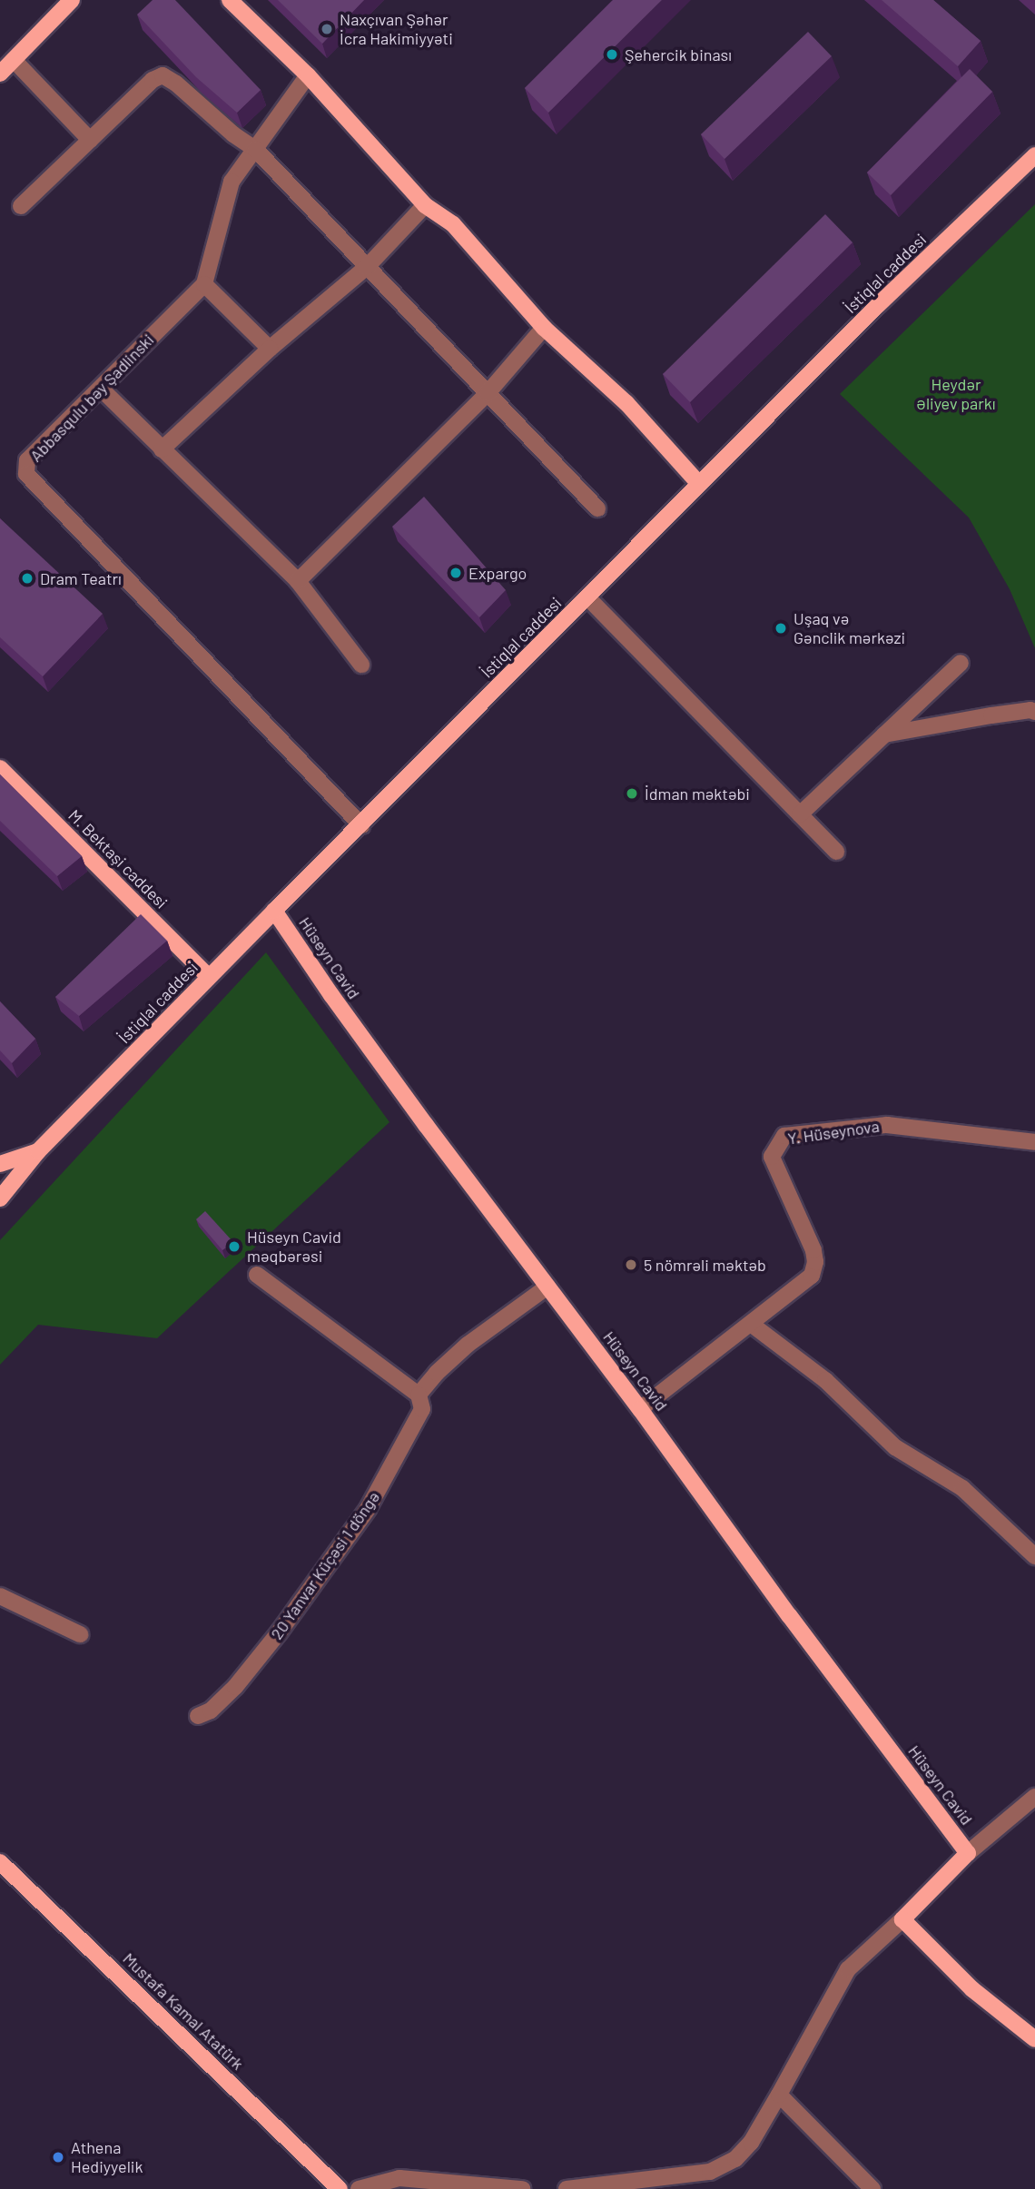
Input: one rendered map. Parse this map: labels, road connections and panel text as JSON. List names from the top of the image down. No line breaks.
{"streets":{"main road":["İstiqlal caddesi","M. Bektaşi caddesi","Hüseyn Cavid","Mustafa Kamal Atatürk"],"street":["Abbasqulu bəy Şadlinski","Y. Hüseynova","20 Yanvar Küçəsi 1 döngə"]},"crossings":[["İstiqlal caddesi","Abbasqulu bəy Şadlinski"],["İstiqlal caddesi","M. Bektaşi caddesi"],["İstiqlal caddesi","Hüseyn Cavid"],["Hüseyn Cavid","Y. Hüseynova"]],"parks":["Heydər Əliyev parkı"],"places":["Naxçıvan Şəhər İcra Hakimiyyəti","Şehercik binası","Expargo","Dram Teatrı","Uşaq və Gənclik mərkəzi","İdman məktəbi","Hüseyn Cavid məqbərəsi","5 nömrəli məktəb","Athena Hediyyelik"]}
